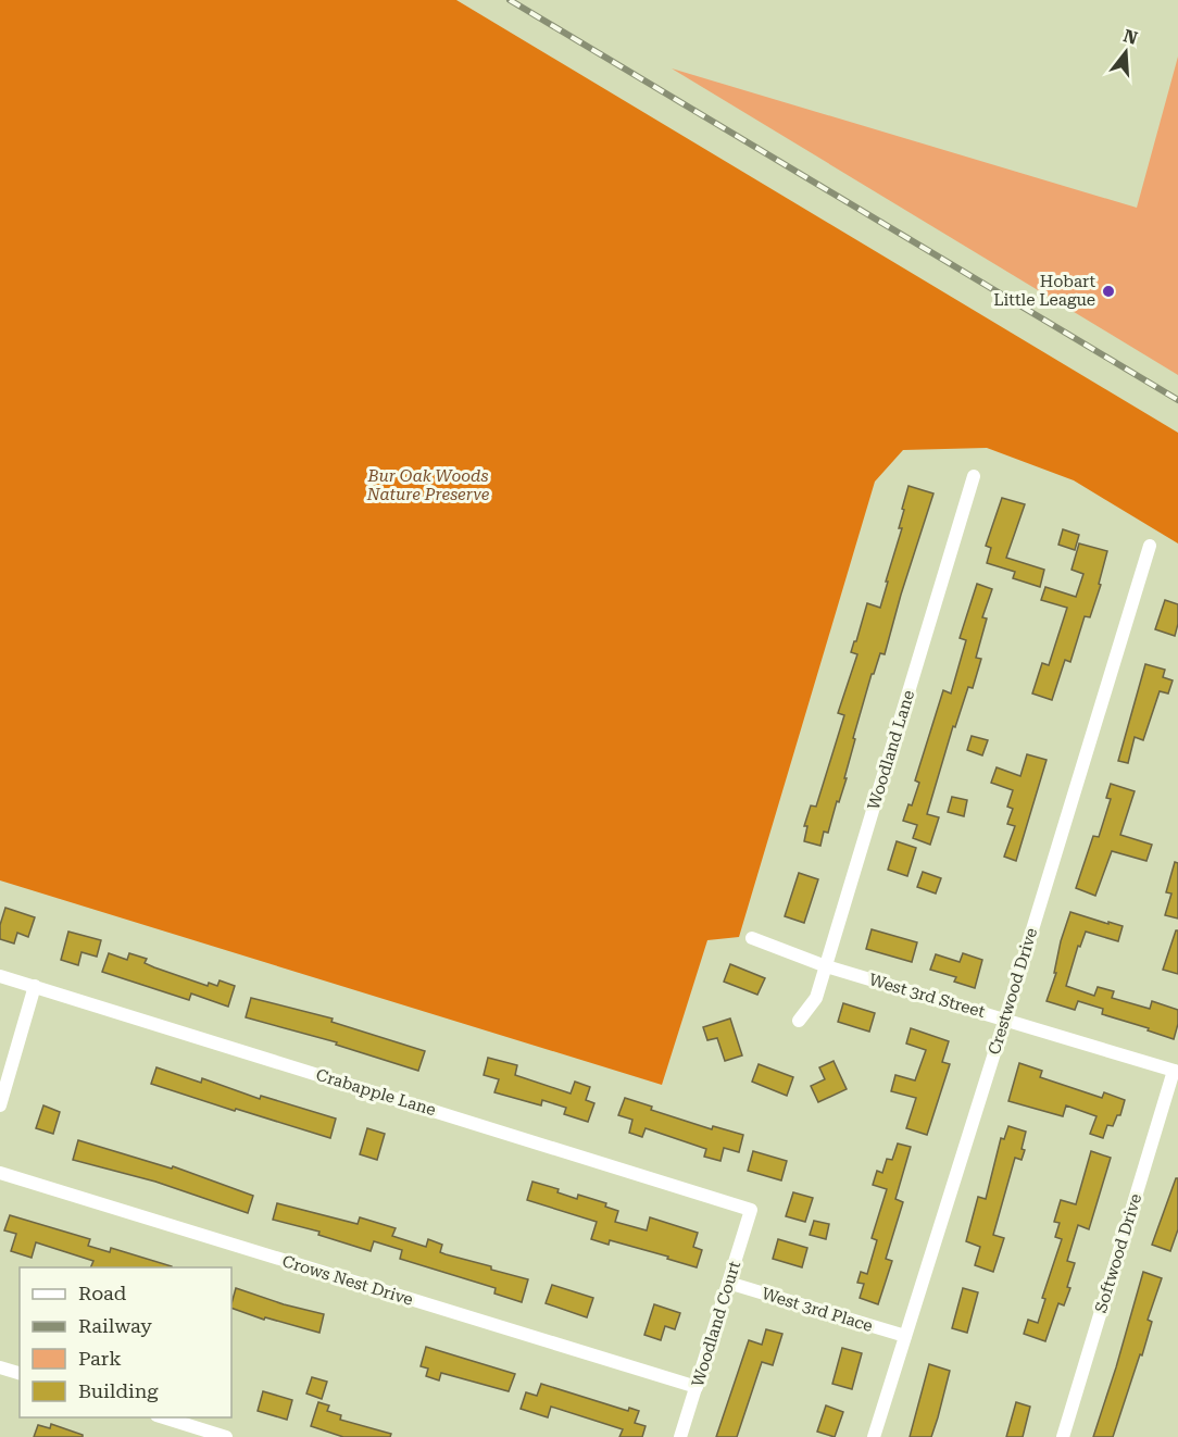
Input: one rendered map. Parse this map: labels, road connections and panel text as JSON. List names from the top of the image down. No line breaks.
{"streets":{"street":["Woodland Lane","Crestwood Drive","West 3rd Street","Crabapple Lane","Softwood Drive","Crows Nest Drive","West 3rd Place","Woodland Court"]},"crossings":[["Woodland Lane","West 3rd Street"],["Crestwood Drive","West 3rd Street"],["Crestwood Drive","West 3rd Place"],["West 3rd Street","Softwood Drive"],["Crabapple Lane","Woodland Court"],["Crows Nest Drive","Woodland Court"],["West 3rd Place","Woodland Court"]],"parks":["Bur Oak Woods Nature Preserve"],"places":["Hobart Little League"],"legend":["Road","Railway","Park","Building"],"north":"top"}
